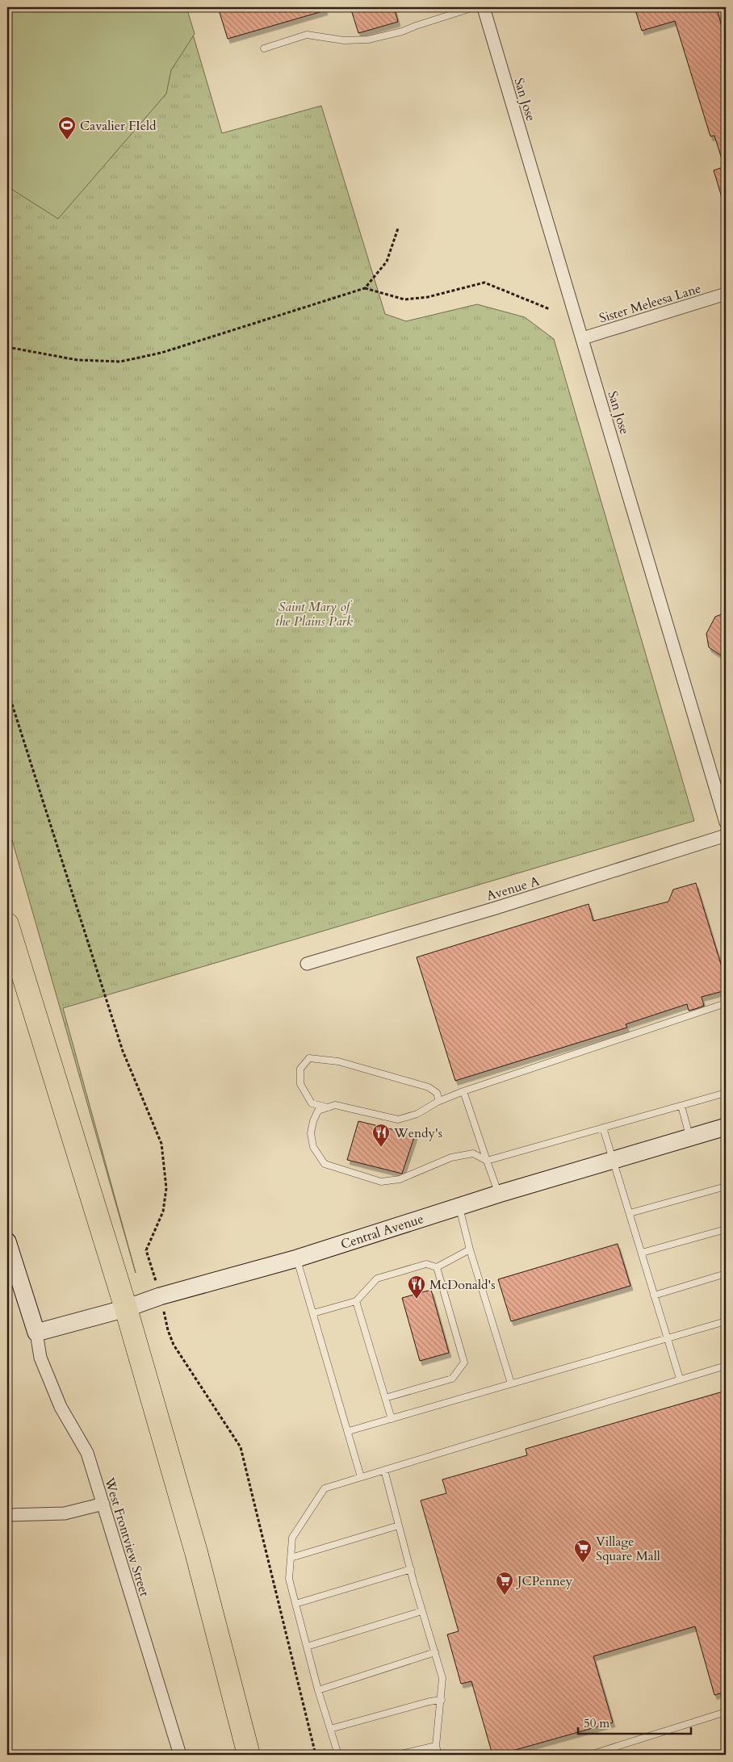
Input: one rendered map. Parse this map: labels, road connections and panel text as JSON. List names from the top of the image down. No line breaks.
{"streets":{"street":["San Jose","Sister Meleesa Lane","Avenue A","Central Avenue","West Frontview Street"]},"crossings":[["San Jose","Sister Meleesa Lane"],["Central Avenue","West Frontview Street"]],"parks":["Saint Mary of the Plains Park"],"places":{"sports":["Cavalier FIeld"],"restaurant":["Wendy's","McDonald's"],"supermarket":["Village Square Mall","JCPenney"]},"scale_bar":"50 m"}
